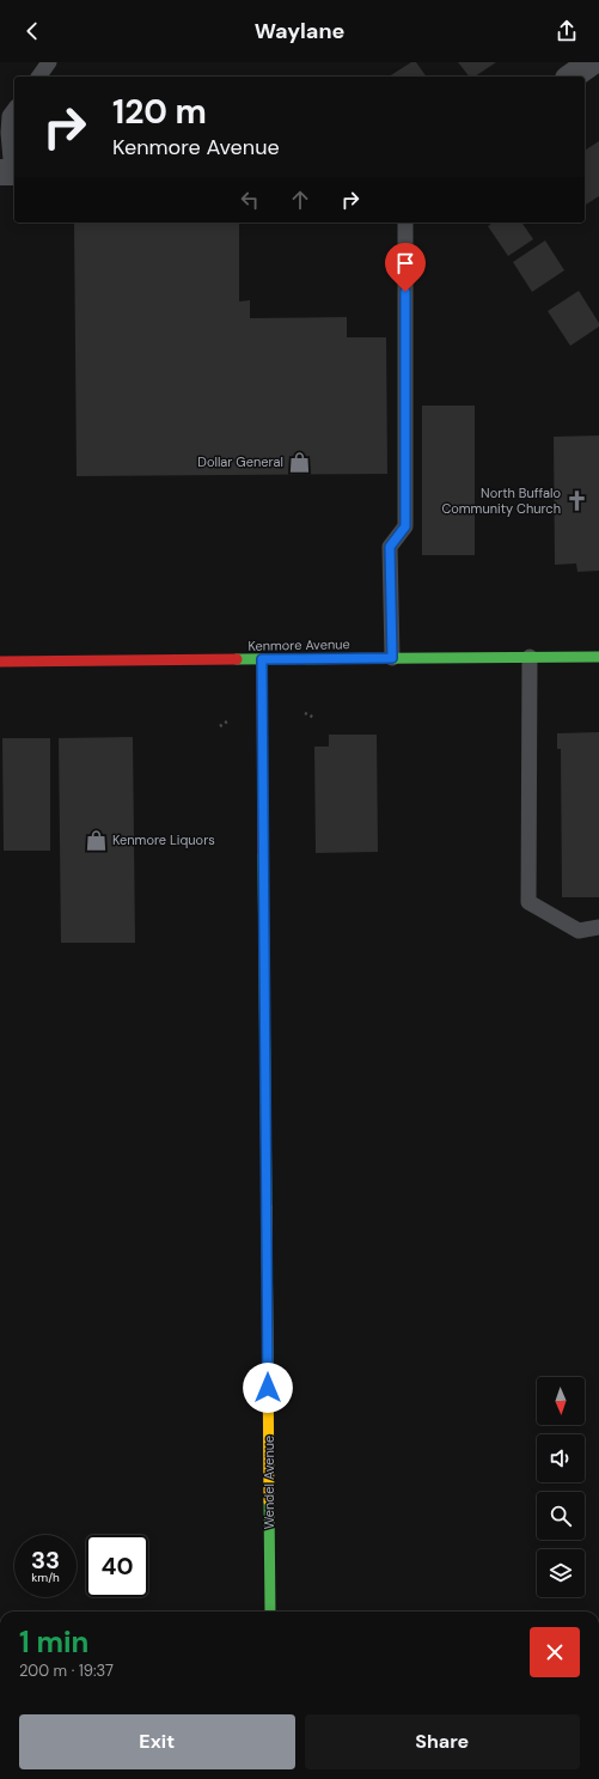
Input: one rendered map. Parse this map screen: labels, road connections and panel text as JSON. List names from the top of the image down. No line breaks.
{"streets":{"street":["Kenmore Avenue","Wendel Avenue"]},"crossings":[["Kenmore Avenue","Wendel Avenue"]],"places":{"shop":["Dollar General","Kenmore Liquors"],"church":["North Buffalo Community Church"]},"north":"bottom","page":{"header":"Waylane","turn":["120 m","Kenmore Avenue"],"speed":"33 km/h","limit":"40","heading":["1 min","200 m · 19:37"],"buttons":["Exit","Share"]}}
